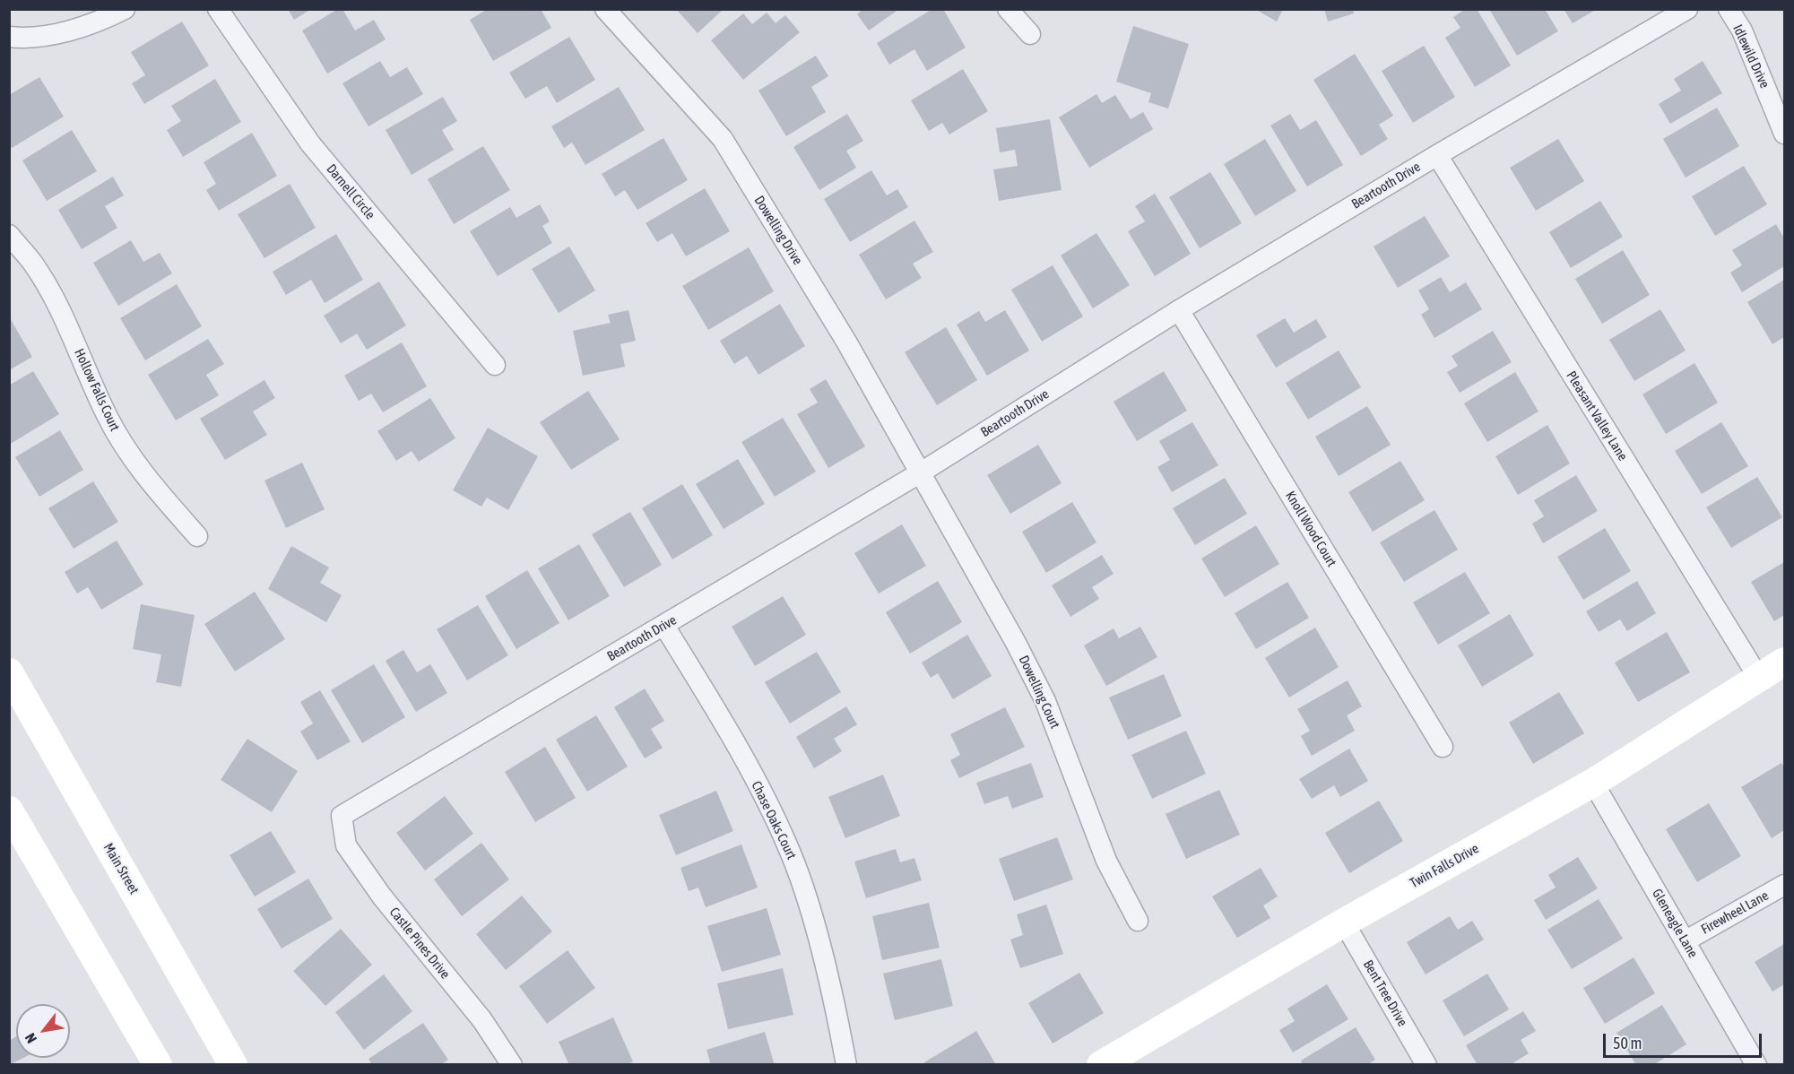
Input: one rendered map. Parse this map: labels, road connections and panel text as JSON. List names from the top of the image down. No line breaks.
{"streets":{"street":["Idlewild Drive","Beartooth Drive","Darnell Circle","Dowelling Drive","Hollow Falls Court","Pleasant Valley Lane","Knoll Wood Court","Dowelling Court","Chase Oaks Court","Twin Falls Drive","Main Street","Firewheel Lane","Gleneagle Lane","Castle Pines Drive","Bent Tree Drive"]},"crossings":[["Beartooth Drive","Dowelling Drive"],["Beartooth Drive","Pleasant Valley Lane"],["Beartooth Drive","Knoll Wood Court"],["Beartooth Drive","Dowelling Court"],["Beartooth Drive","Chase Oaks Court"],["Beartooth Drive","Castle Pines Drive"],["Dowelling Drive","Dowelling Court"],["Pleasant Valley Lane","Twin Falls Drive"],["Twin Falls Drive","Gleneagle Lane"],["Twin Falls Drive","Bent Tree Drive"],["Firewheel Lane","Gleneagle Lane"]],"scale_bar":"50 m","north":"bottom left"}
